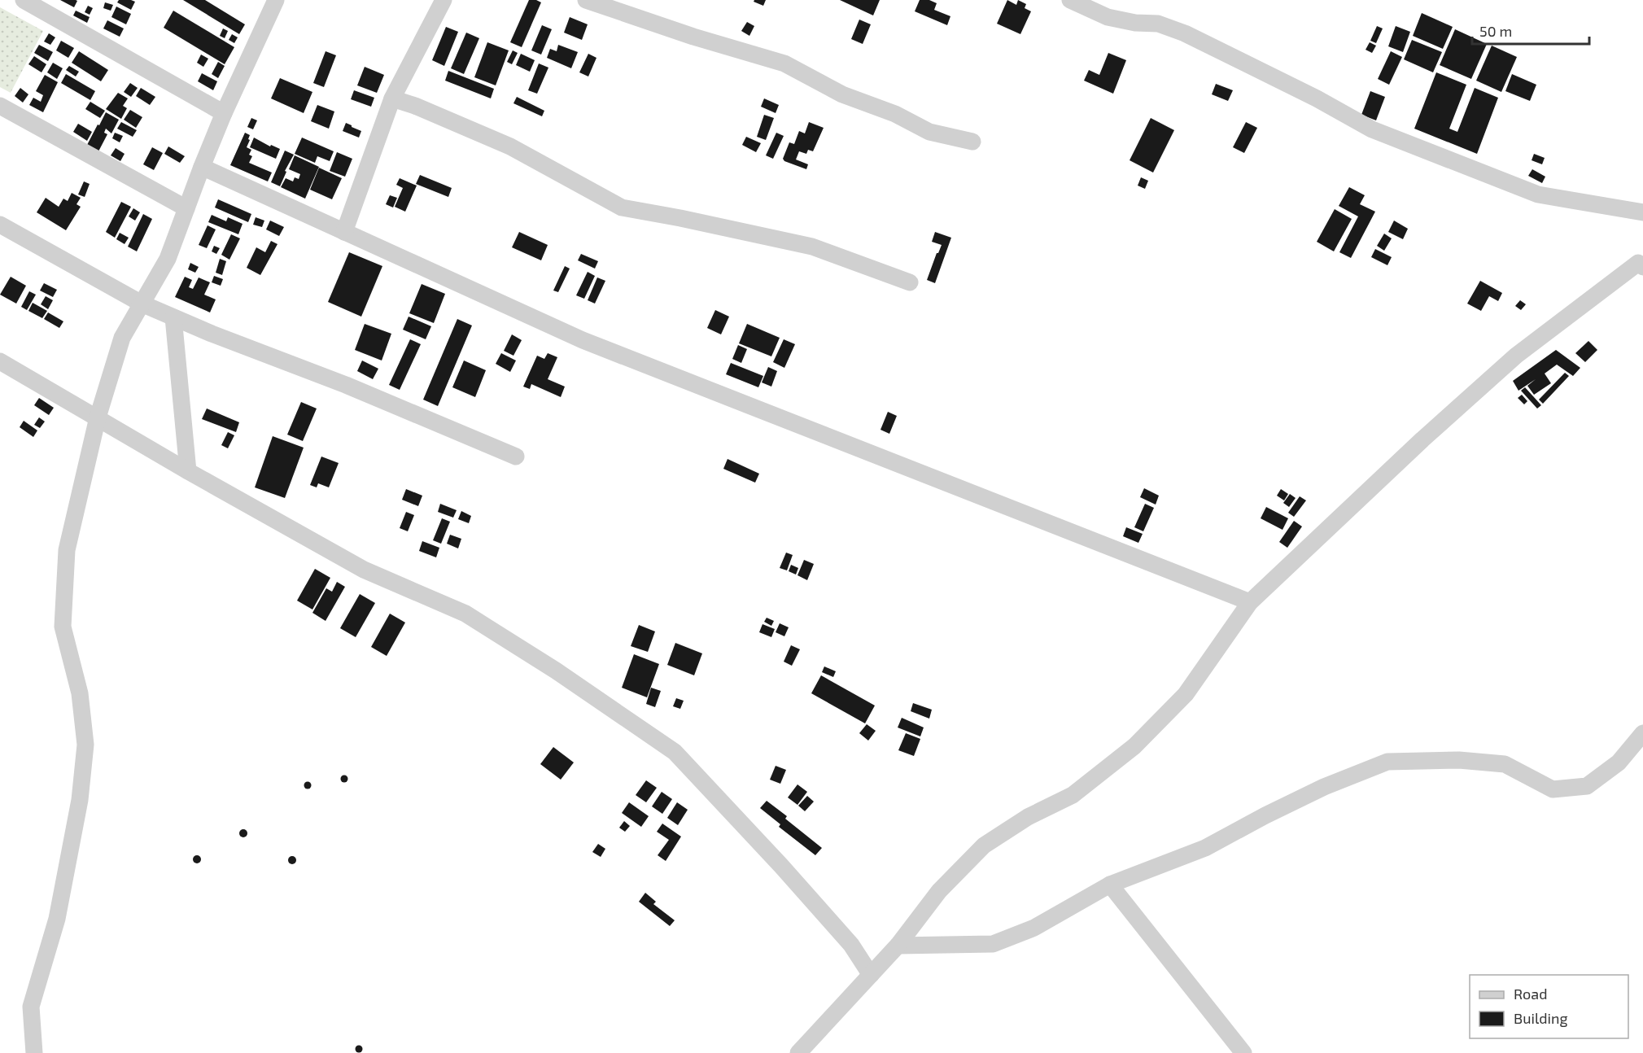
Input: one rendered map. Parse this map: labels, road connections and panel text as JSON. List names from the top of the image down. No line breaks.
{"legend":["Road","Building"],"scale_bar":"50 m"}
